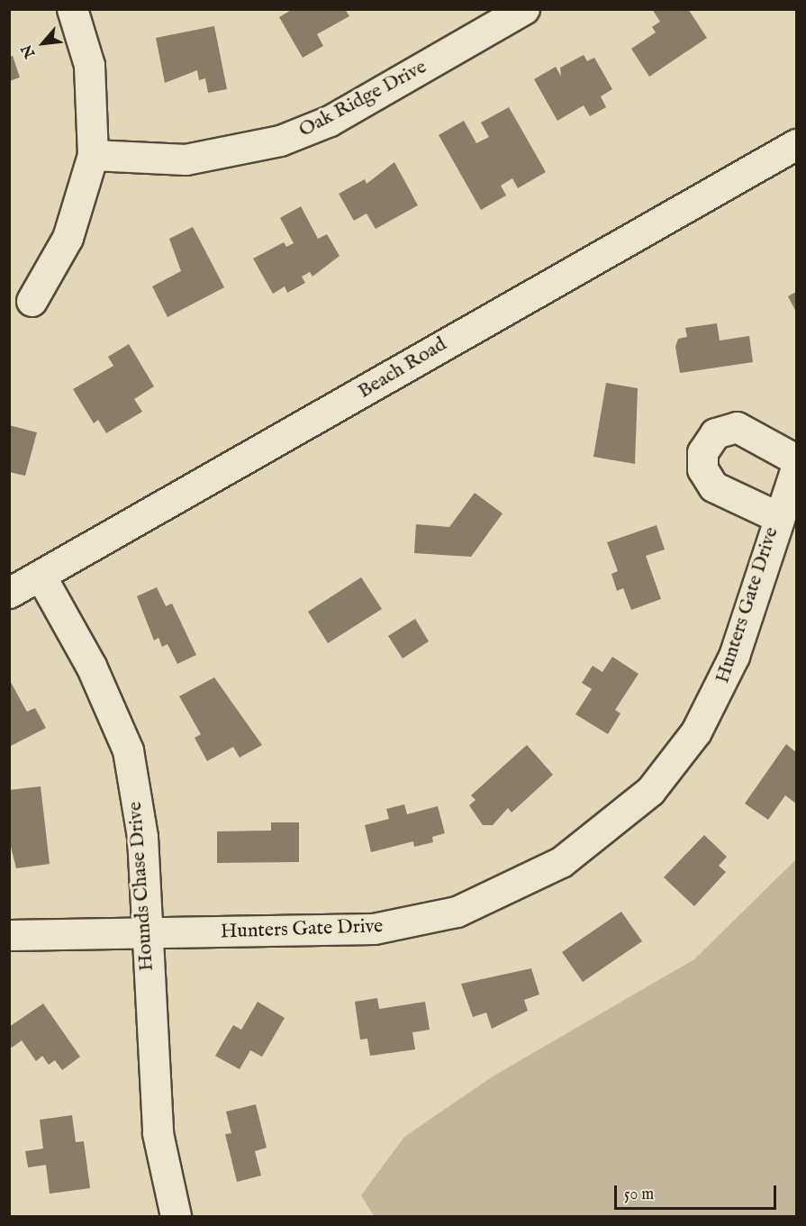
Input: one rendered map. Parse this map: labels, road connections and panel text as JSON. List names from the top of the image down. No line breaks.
{"streets":{"street":["Oak Ridge Drive","Beach Road","Hunters Gate Drive","Hounds Chase Drive"]},"crossings":[["Beach Road","Hounds Chase Drive"],["Hunters Gate Drive","Hounds Chase Drive"]],"scale_bar":"50 m","north":"bottom left"}
